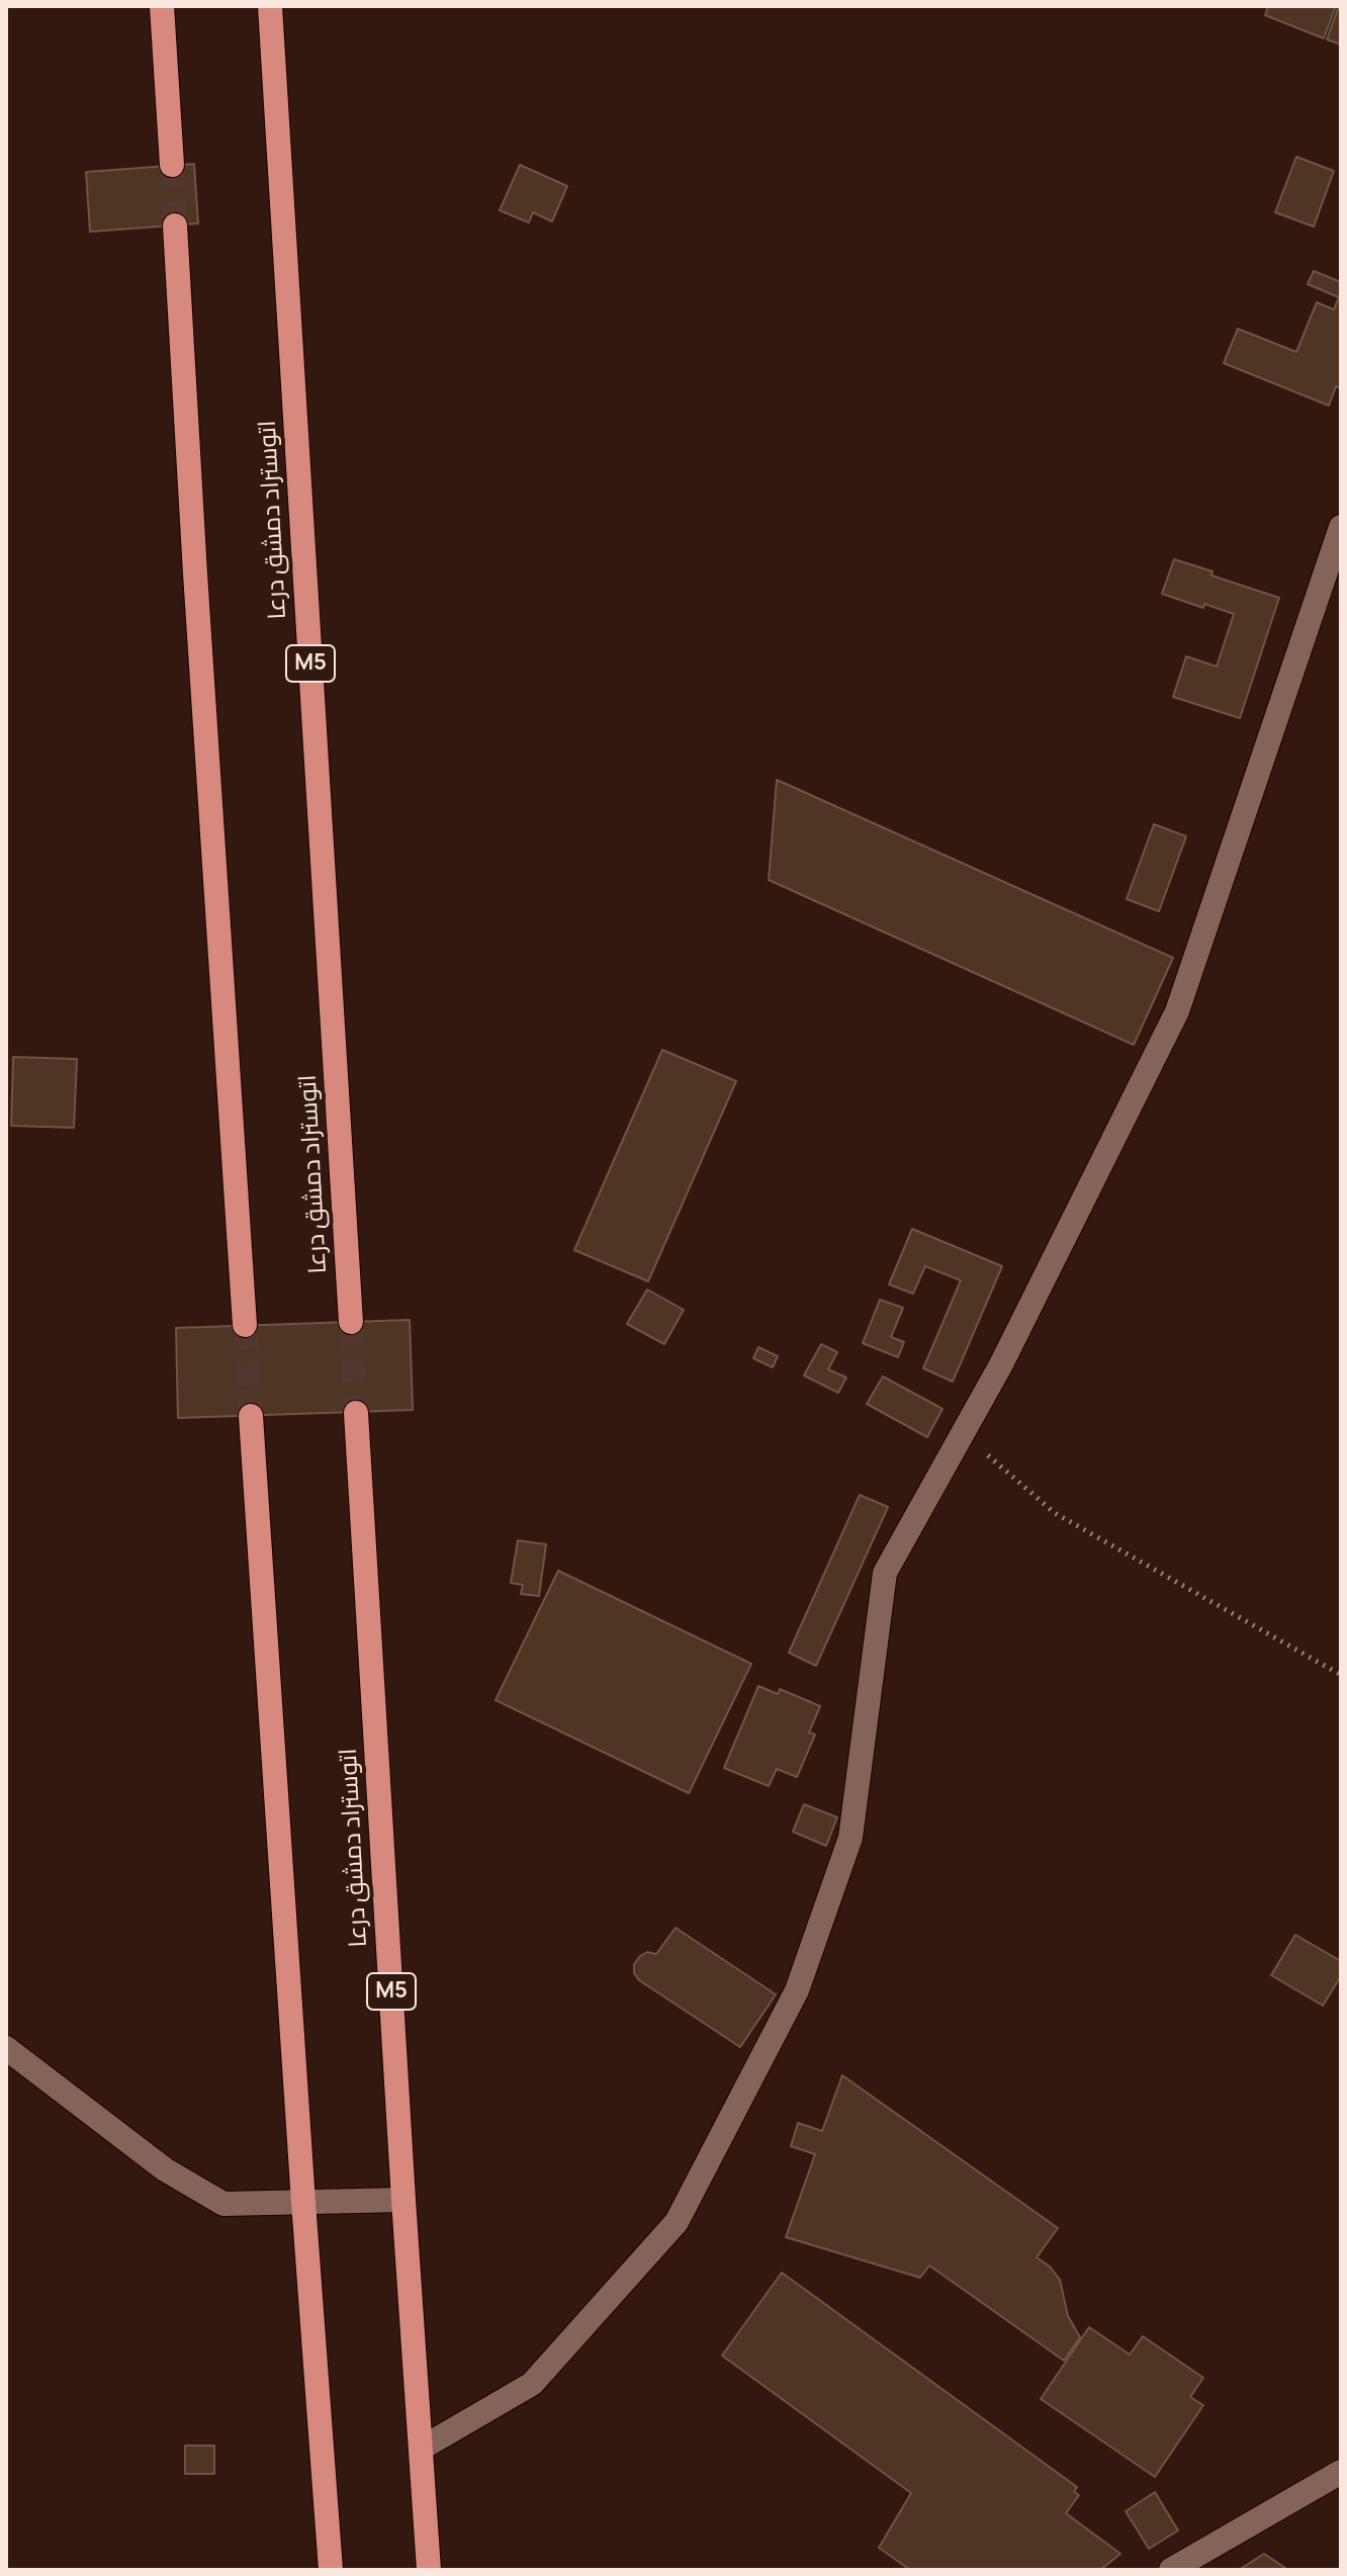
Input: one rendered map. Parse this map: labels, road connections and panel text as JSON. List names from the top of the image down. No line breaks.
{"streets":{"highway":["اتوستراد دمشق درعا","M5"]}}
